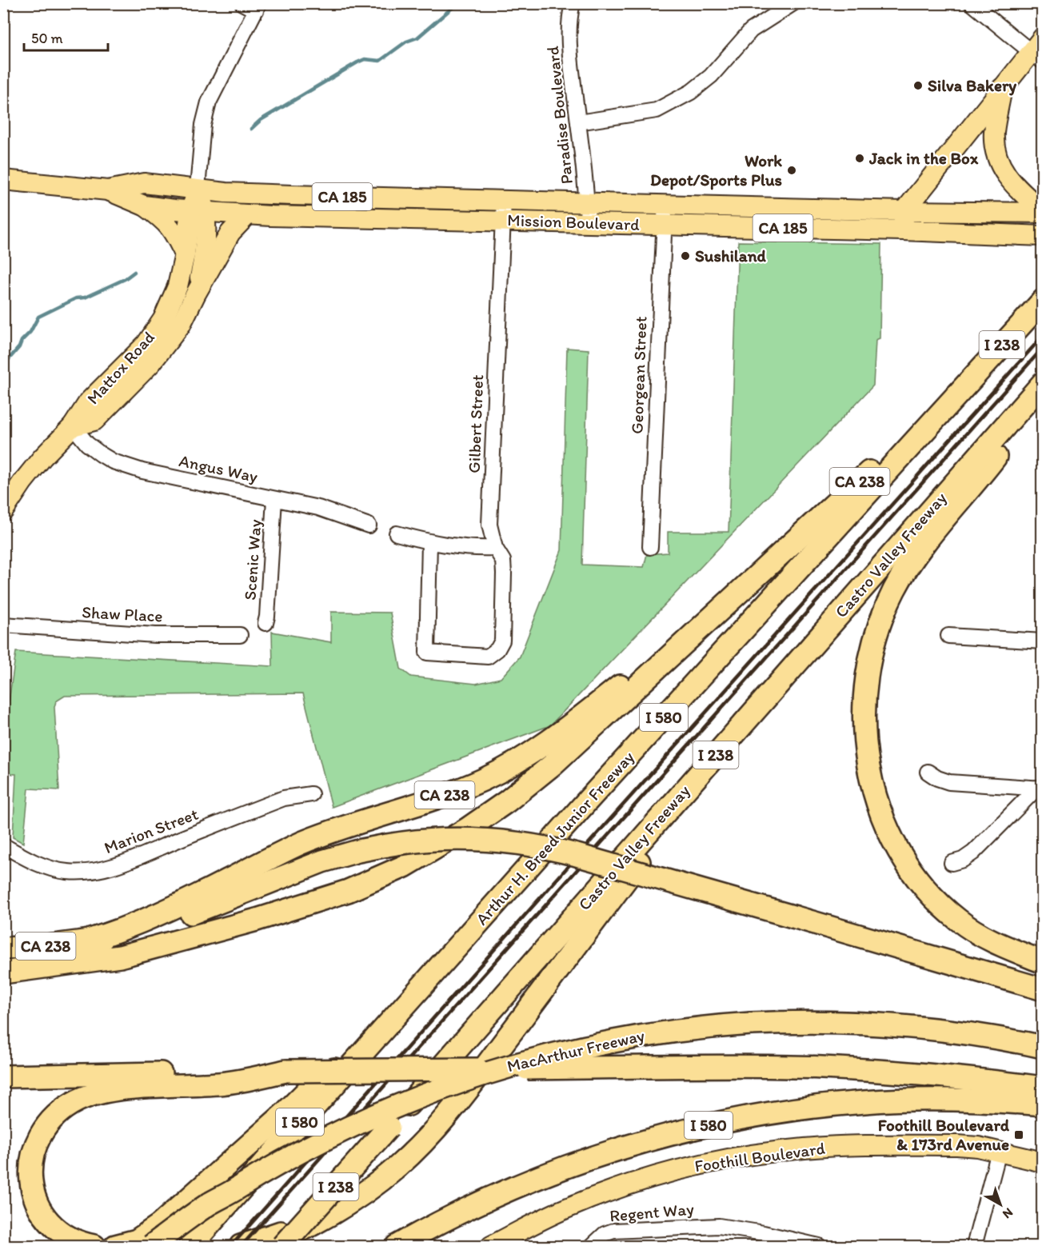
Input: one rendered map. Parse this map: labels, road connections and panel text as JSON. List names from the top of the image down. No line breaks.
{"streets":{"highway":["I 238","CA 238","Castro Valley Freeway","I 580","Arthur H. Breed Junior Freeway","MacArthur Freeway"],"main road":["CA 185","Mission Boulevard","Mattox Road","Foothill Boulevard"],"street":["Paradise Boulevard","Georgean Street","Gilbert Street","Angus Way","Scenic Way","Shaw Place","Marion Street","Regent Way"]},"crossings":[["Paradise Boulevard","Mission Boulevard"],["Mission Boulevard","Mattox Road"],["Mission Boulevard","Georgean Street"],["Mission Boulevard","Gilbert Street"],["I 238","CA 238"],["I 238","Arthur H. Breed Junior Freeway"],["Mattox Road","Angus Way"],["Angus Way","Scenic Way"],["CA 238","Arthur H. Breed Junior Freeway"]],"places":{"other":["Silva Bakery","Jack in the Box","Work Depot/Sports Plus","Sushiland"],"transit":["Foothill Boulevard & 173rd Avenue"]},"scale_bar":"50 m","north":"bottom right"}
